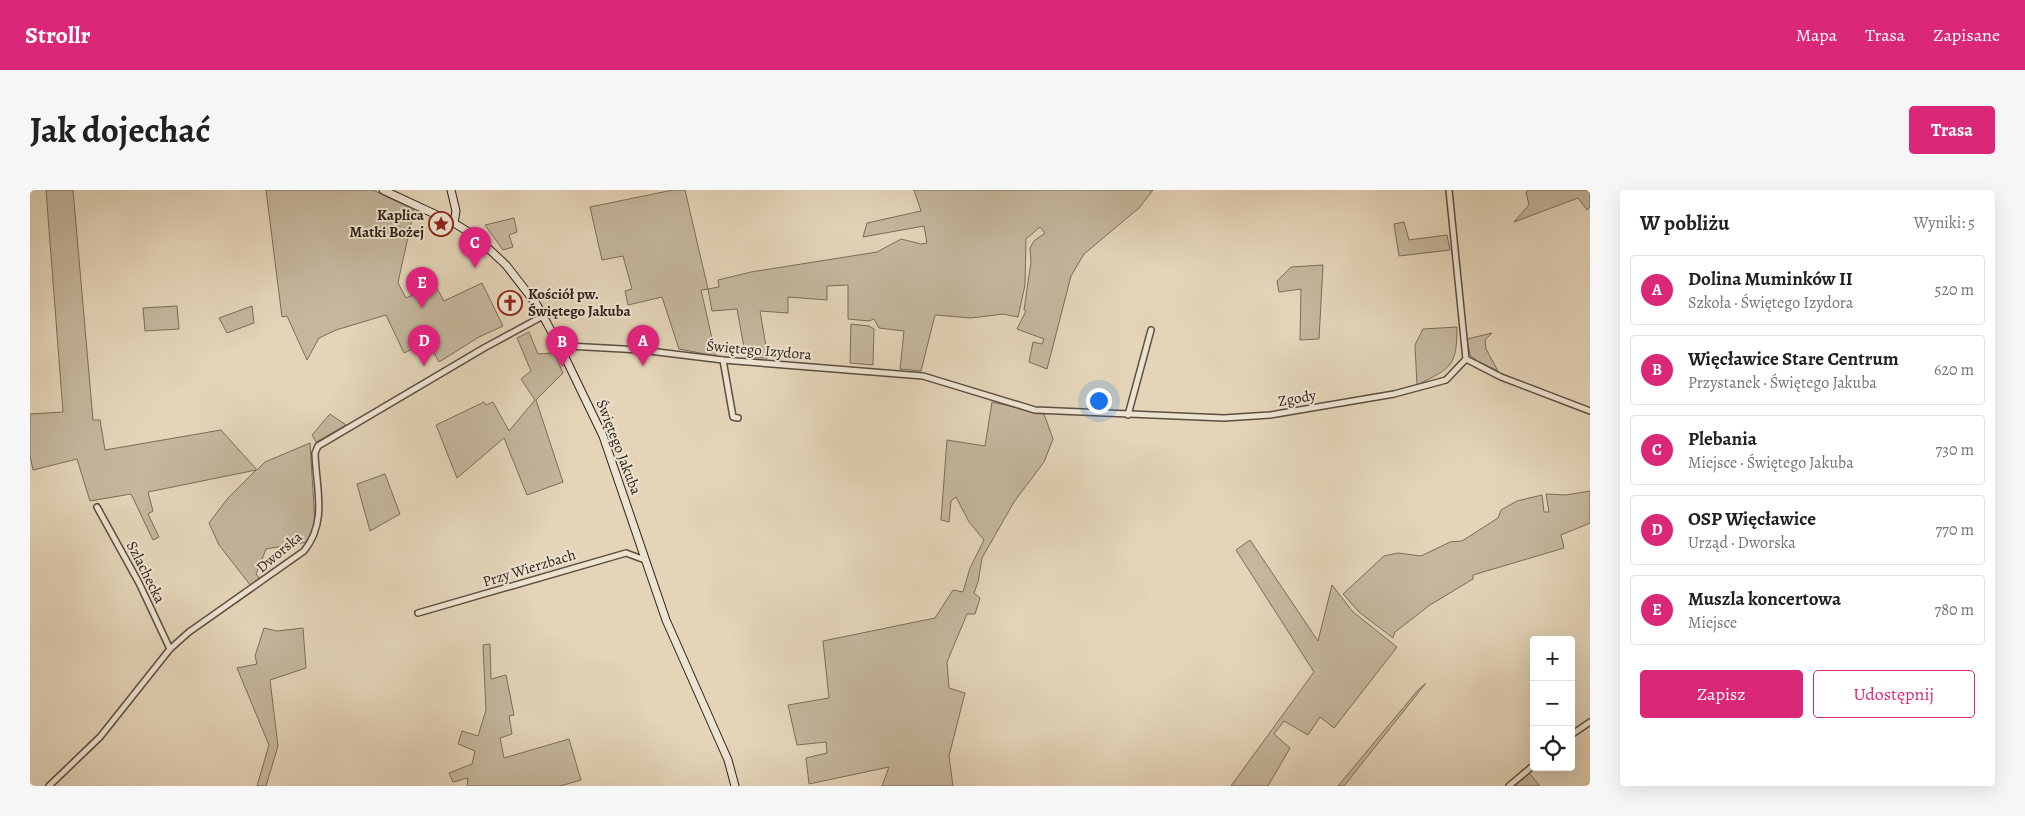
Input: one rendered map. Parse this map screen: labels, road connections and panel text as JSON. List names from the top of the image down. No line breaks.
{"streets":{"street":["Świętego Izydora","Zgody","Świętego Jakuba","Dworska","Przy Wierzbach","Szlachecka"]},"crossings":[["Świętego Izydora","Zgody"],["Świętego Izydora","Świętego Jakuba"],["Świętego Jakuba","Dworska"],["Świętego Jakuba","Przy Wierzbach"],["Dworska","Szlachecka"]],"places":{"place":["Kaplica Matki Bożej"],"church":["Kościół pw. Świętego Jakuba"]},"page":{"header":"Strollr","nav":["Mapa","Trasa","Zapisane"],"title":"Jak dojechać","buttons":["Trasa",["Zapisz","Udostępnij"]],"heading":["W pobliżu","Wyniki: 5"],"pins":["C","E","A","D","B"],"list":[{"mark":"A","name":"Dolina Muminków II","note":"Szkoła · Świętego Izydora","value":"520 m"},{"mark":"B","name":"Więcławice Stare Centrum","note":"Przystanek · Świętego Jakuba","value":"620 m"},{"mark":"C","name":"Plebania","note":"Miejsce · Świętego Jakuba","value":"730 m"},{"mark":"D","name":"OSP Więcławice","note":"Urząd · Dworska","value":"770 m"},{"mark":"E","name":"Muszla koncertowa","note":"Miejsce","value":"780 m"}],"map_buttons":["+","−"]}}
